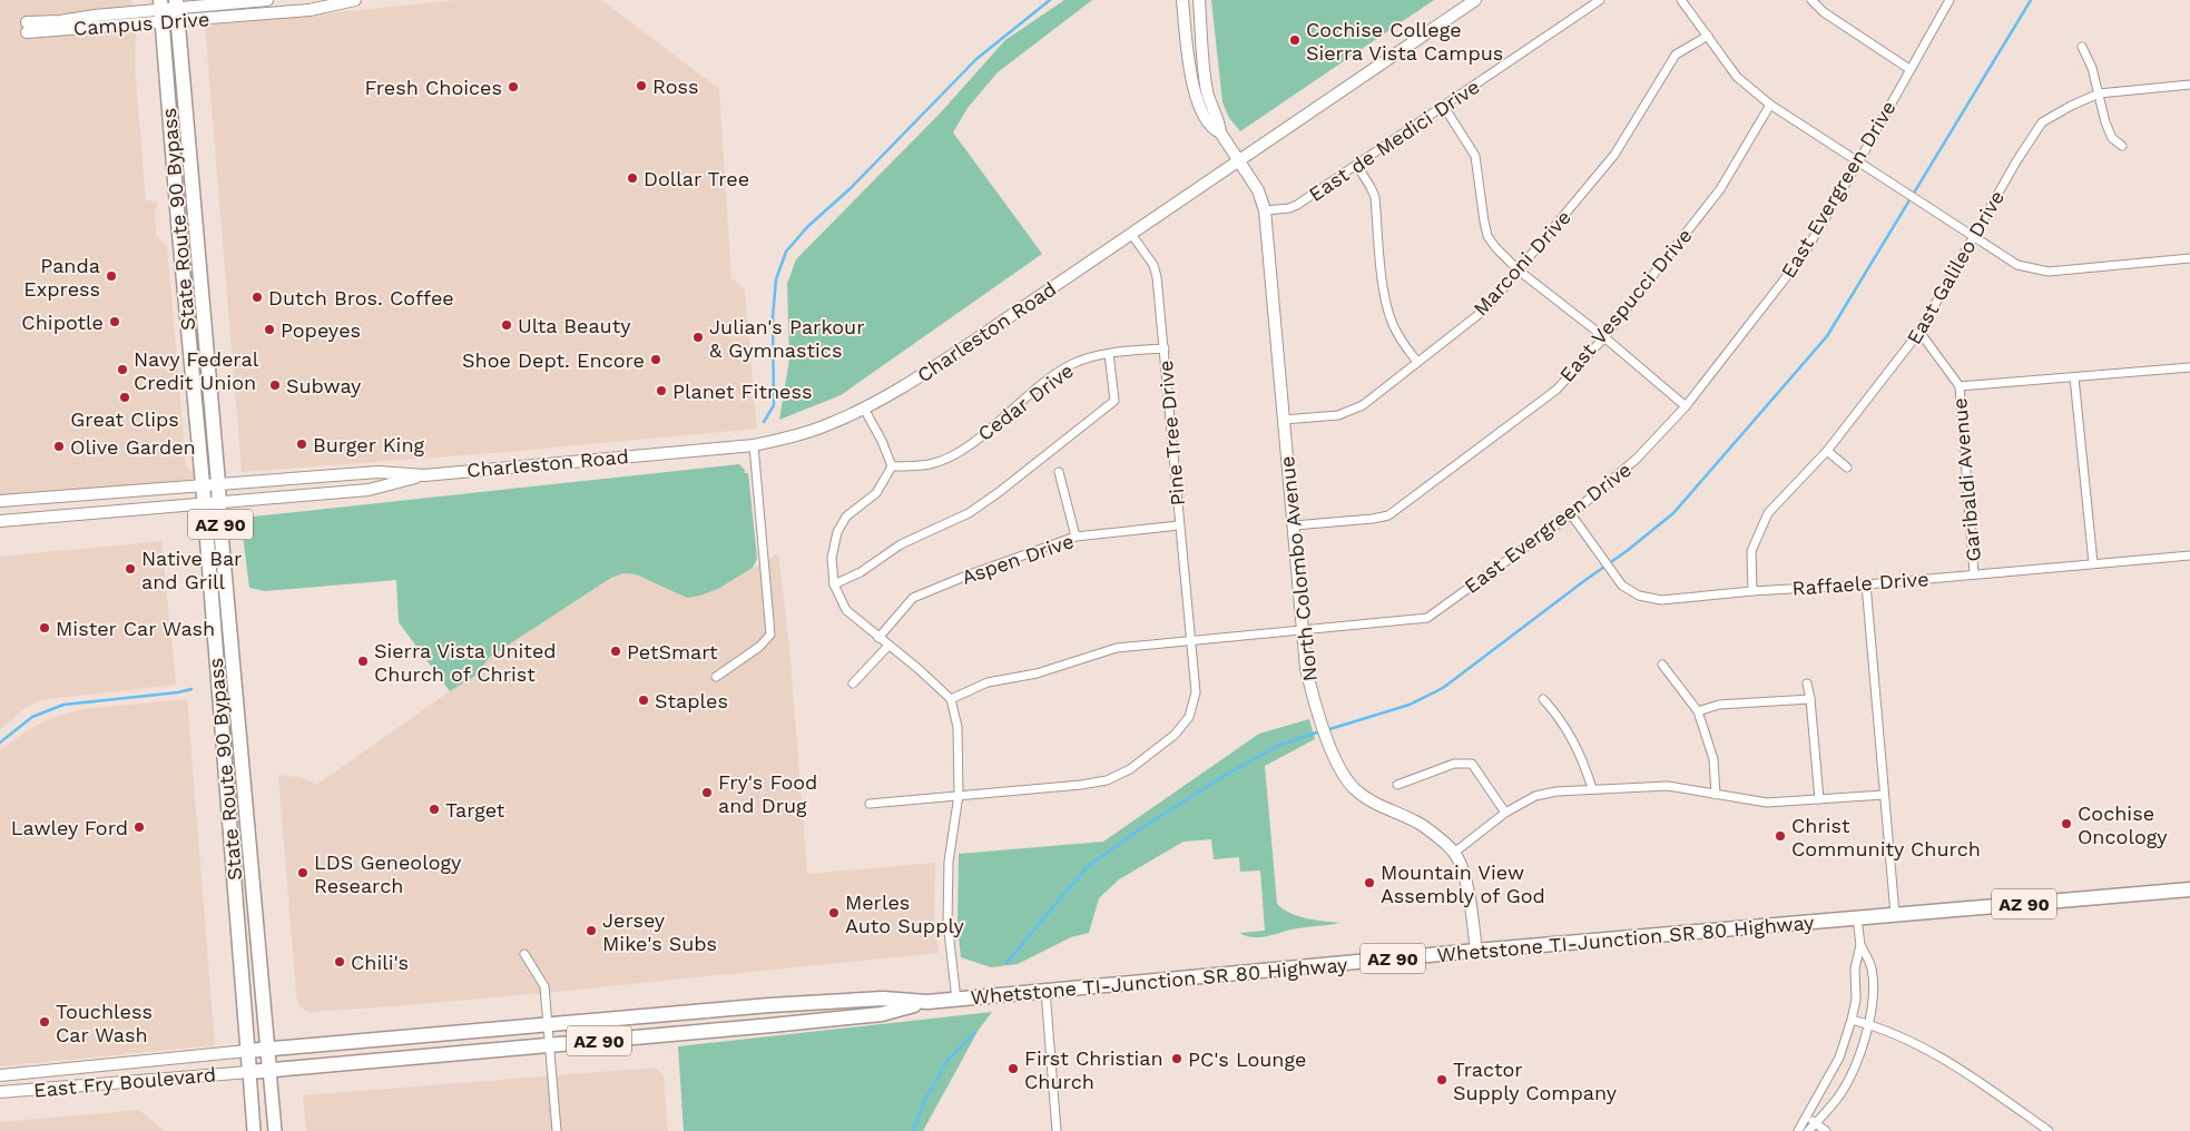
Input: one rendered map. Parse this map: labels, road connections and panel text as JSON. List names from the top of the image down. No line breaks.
{"streets":{"highway":["State Route 90 Bypass","AZ 90","Whetstone TI-Junction SR 80 Highway"],"main road":["Campus Drive","Charleston Road","North Colombo Avenue","East Fry Boulevard"],"street":["East de Medici Drive","East Evergreen Drive","Marconi Drive","East Galileo Drive","East Vespucci Drive","Cedar Drive","Pine Tree Drive","Garibaldi Avenue","Aspen Drive","Raffaele Drive"]},"crossings":[["Campus Drive","State Route 90 Bypass"],["East de Medici Drive","North Colombo Avenue"],["East Evergreen Drive","Pine Tree Drive"],["East Evergreen Drive","North Colombo Avenue"],["East Evergreen Drive","Raffaele Drive"],["State Route 90 Bypass","Charleston Road"],["State Route 90 Bypass","Whetstone TI-Junction SR 80 Highway"],["State Route 90 Bypass","East Fry Boulevard"],["Marconi Drive","North Colombo Avenue"],["East Galileo Drive","Garibaldi Avenue"],["East Galileo Drive","Raffaele Drive"],["East Vespucci Drive","North Colombo Avenue"],["Charleston Road","Pine Tree Drive"],["Charleston Road","North Colombo Avenue"],["Cedar Drive","Pine Tree Drive"],["Pine Tree Drive","Aspen Drive"],["Garibaldi Avenue","Raffaele Drive"],["North Colombo Avenue","Whetstone TI-Junction SR 80 Highway"],["Whetstone TI-Junction SR 80 Highway","East Fry Boulevard"]],"places":["Cochise College Sierra Vista Campus","Ross","Fresh Choices","Dollar Tree","Panda Express","Dutch Bros. Coffee","Chipotle","Ulta Beauty","Popeyes","Julian's Parkour & Gymnastics","Shoe Dept. Encore","Navy Federal Credit Union","Subway","Planet Fitness","Great Clips","Burger King","Olive Garden","Native Bar and Grill","Mister Car Wash","PetSmart","Sierra Vista United Church of Christ","Staples","Fry's Food and Drug","Target","Cochise Oncology","Lawley Ford","Christ Community Church","LDS Geneology Research","Mountain View Assembly of God","Merles Auto Supply","Jersey Mike's Subs","Chili's","Touchless Car Wash","PC's Lounge","First Christian Church","Tractor Supply Company"]}
